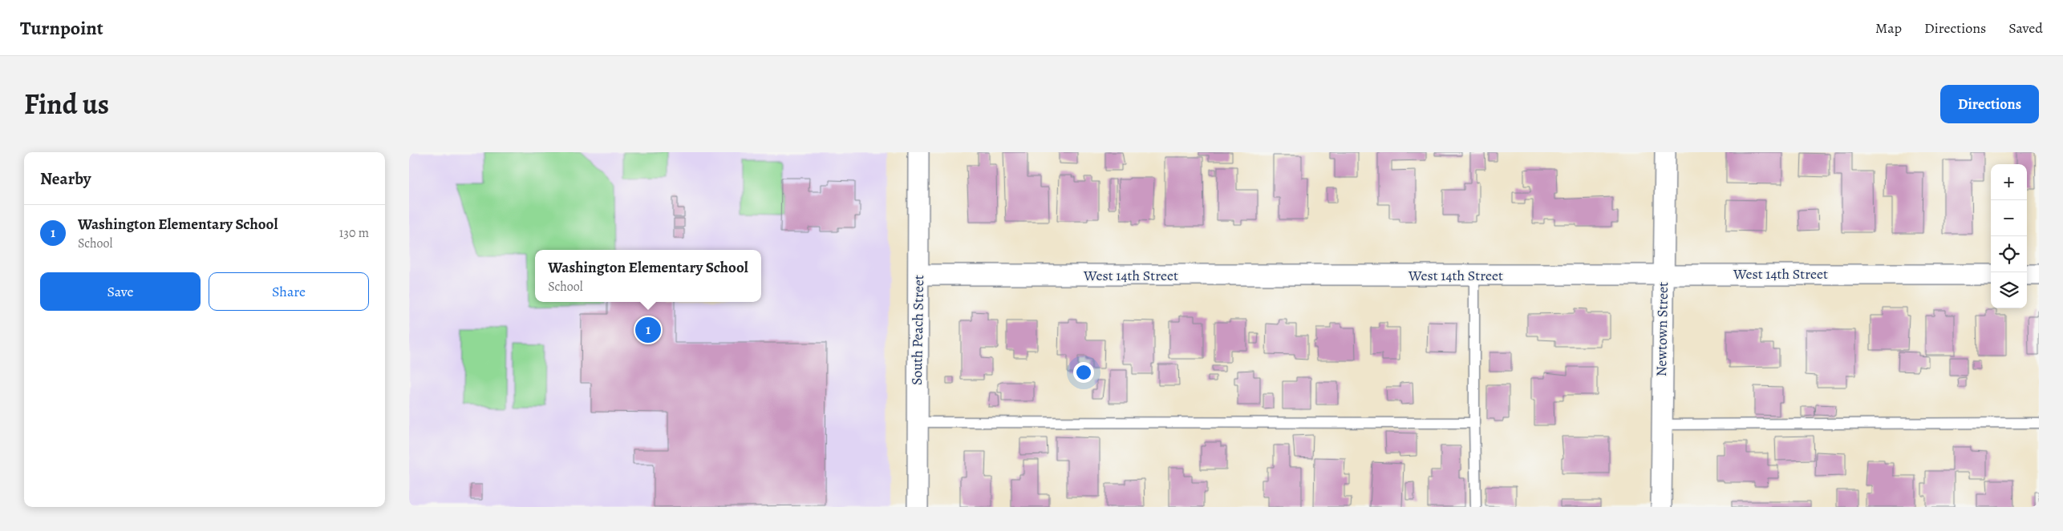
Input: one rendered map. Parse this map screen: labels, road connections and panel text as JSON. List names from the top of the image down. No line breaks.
{"streets":{"street":["West 14th Street","Newtown Street","South Peach Street"]},"crossings":[["West 14th Street","Newtown Street"],["West 14th Street","South Peach Street"]],"page":{"header":"Turnpoint","nav":["Map","Directions","Saved"],"title":"Find us","buttons":["Directions",["Save","Share"]],"heading":"Nearby","map_buttons":["+","−"],"list":[{"mark":"1","name":"Washington Elementary School","note":"School","value":"130 m"}],"popup":["Washington Elementary School","School"],"pins":"1"}}
